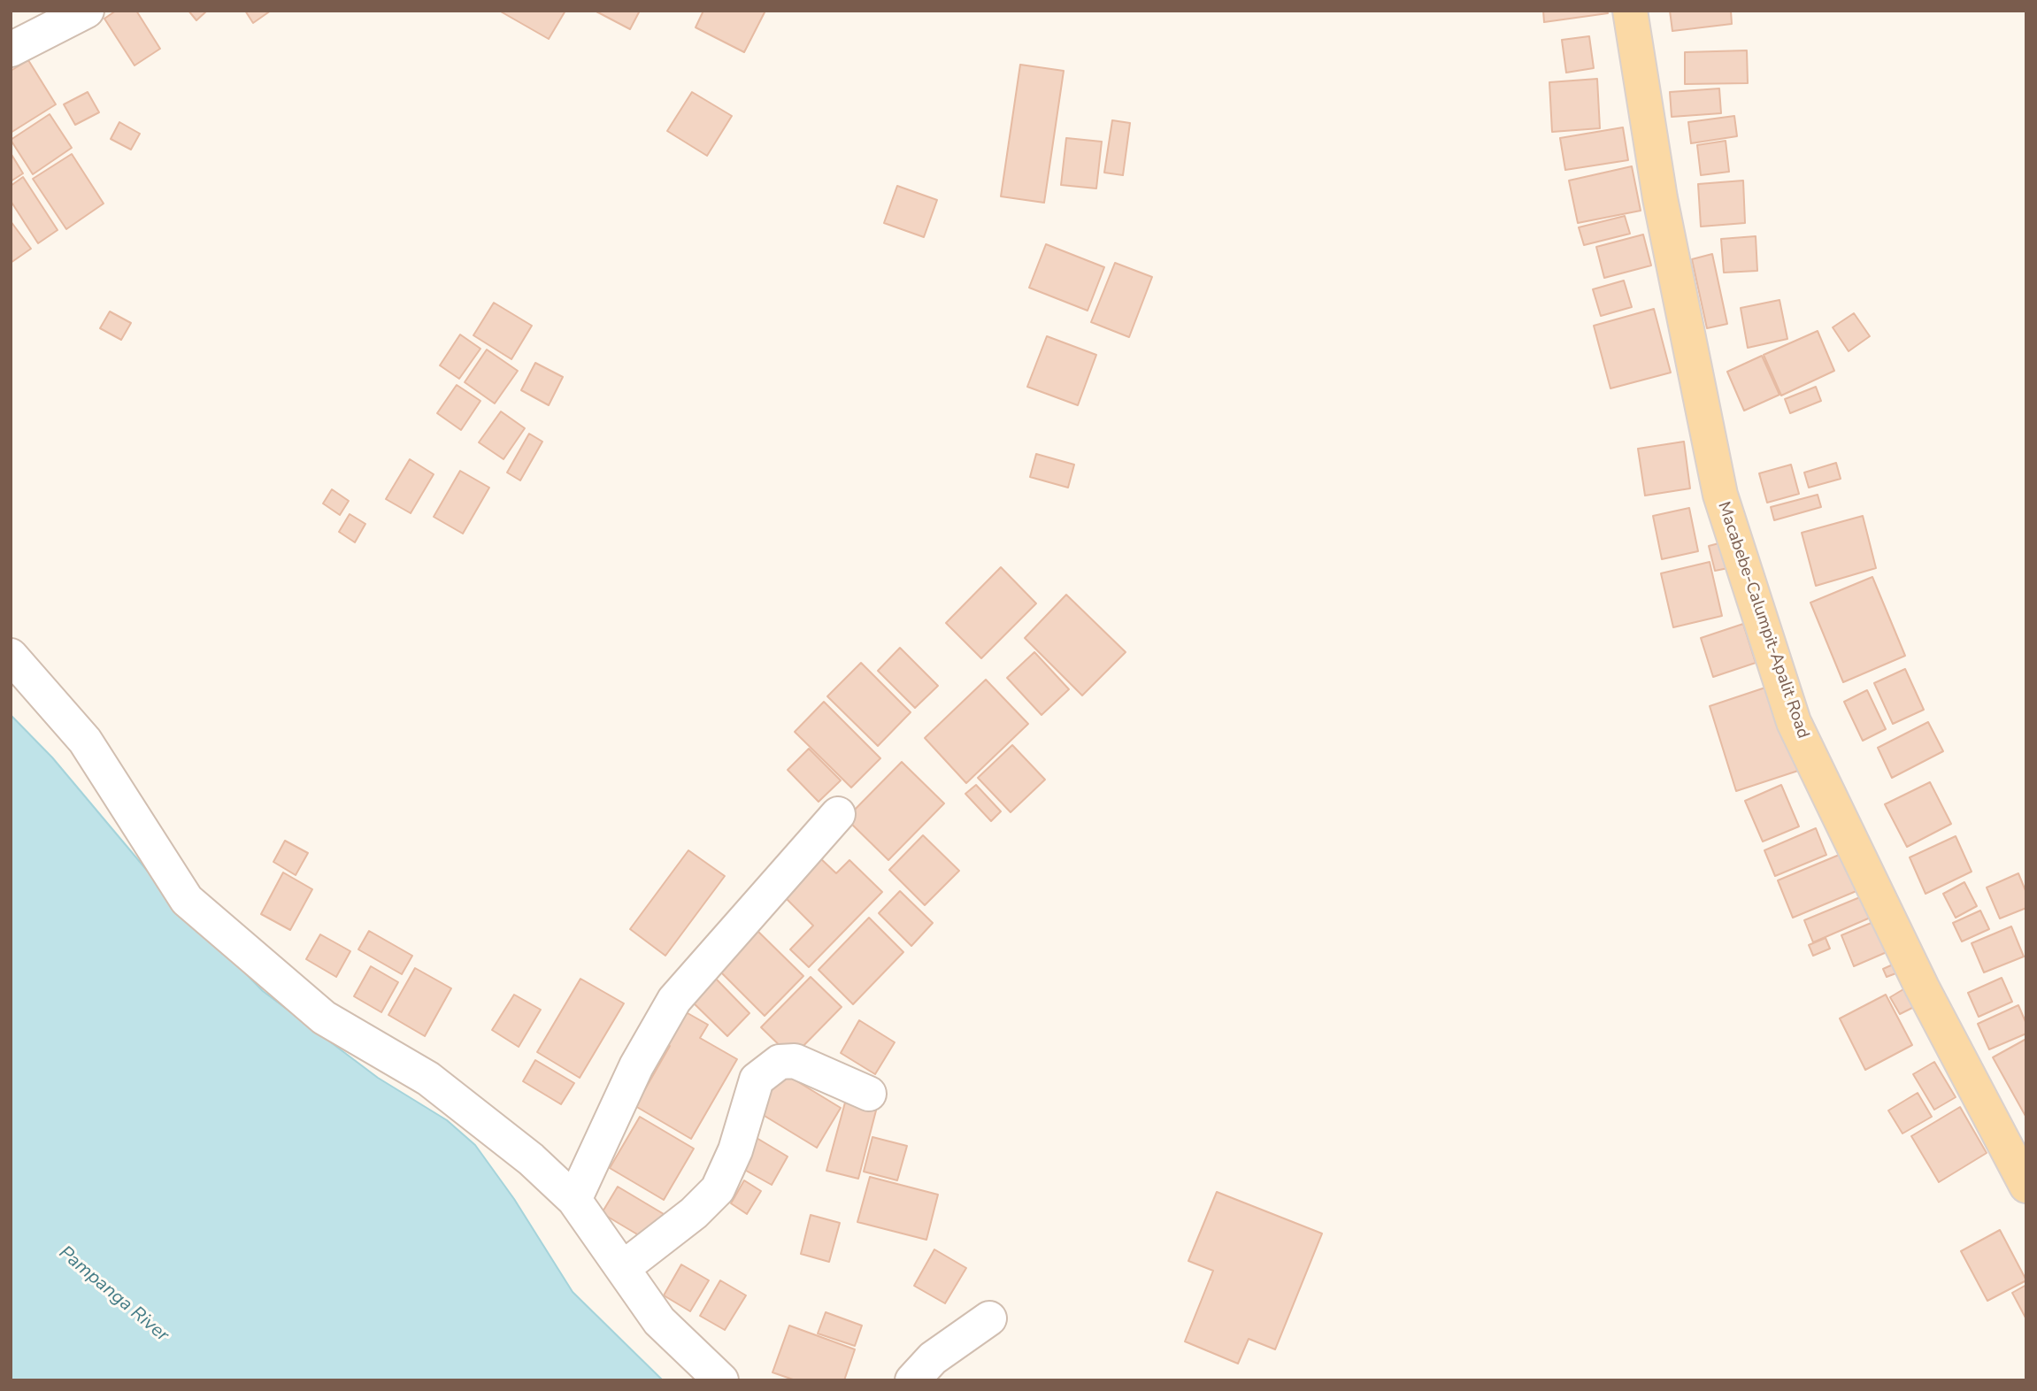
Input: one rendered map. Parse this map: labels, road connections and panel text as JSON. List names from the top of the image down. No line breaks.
{"streets":{"main road":["Macabebe-Calumpit-Apalit Road"]},"water":["Pampanga River"]}
